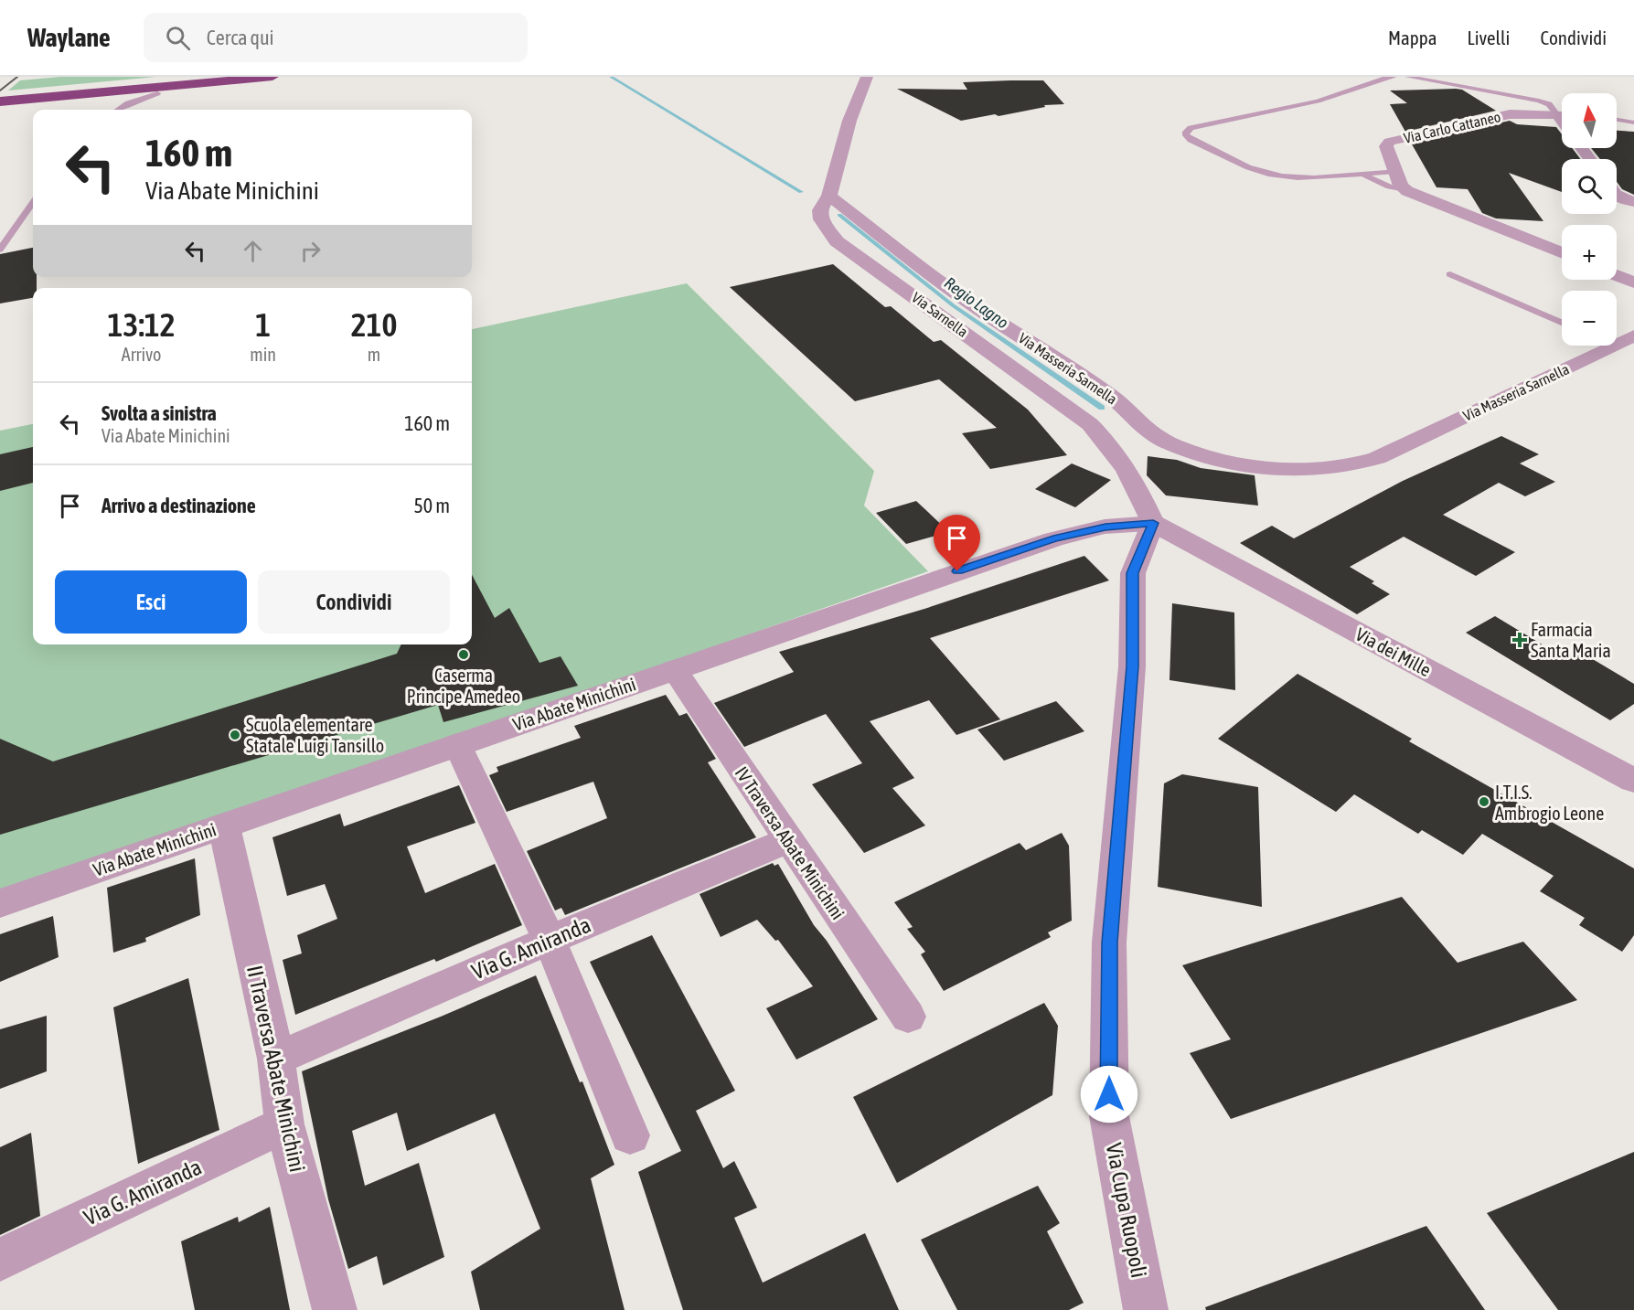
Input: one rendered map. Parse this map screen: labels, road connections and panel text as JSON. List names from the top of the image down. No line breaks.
{"streets":{"street":["Via Carlo Cattaneo","Via Sarnella","Via Masseria Sarnella","Via dei Mille","Via Abate Minichini","IV Traversa Abate Minichini","Via G. Amiranda","II Traversa Abate Minichini","Via Cupa Ruopoli"]},"crossings":[["Via Sarnella","Via Masseria Sarnella"],["Via Sarnella","Via dei Mille"],["Via Sarnella","Via Abate Minichini"],["Via Sarnella","Via Cupa Ruopoli"],["Via dei Mille","Via Abate Minichini"],["Via dei Mille","Via Cupa Ruopoli"],["Via Abate Minichini","IV Traversa Abate Minichini"],["Via Abate Minichini","II Traversa Abate Minichini"],["Via Abate Minichini","Via Cupa Ruopoli"],["IV Traversa Abate Minichini","Via G. Amiranda"],["Via G. Amiranda","II Traversa Abate Minichini"]],"water":["Regio Lagno"],"places":{"health":["Farmacia Santa Maria"],"other":["Caserma Principe Amedeo","Scuola elementare Statale Luigi Tansillo","I.T.I.S. Ambrogio Leone"]},"north":"top","page":{"header":"Waylane","search":"Cerca qui","nav":["Mappa","Livelli","Condividi"],"map_buttons":["+","−"],"turn":["160 m","Via Abate Minichini"],"eta":["13:12","Arrivo","1","min","210","m"],"list":[{"name":"Svolta a sinistra","note":"Via Abate Minichini","value":"160 m"},{"name":"Arrivo a destinazione","value":"50 m"}],"buttons":["Esci","Condividi"]}}
